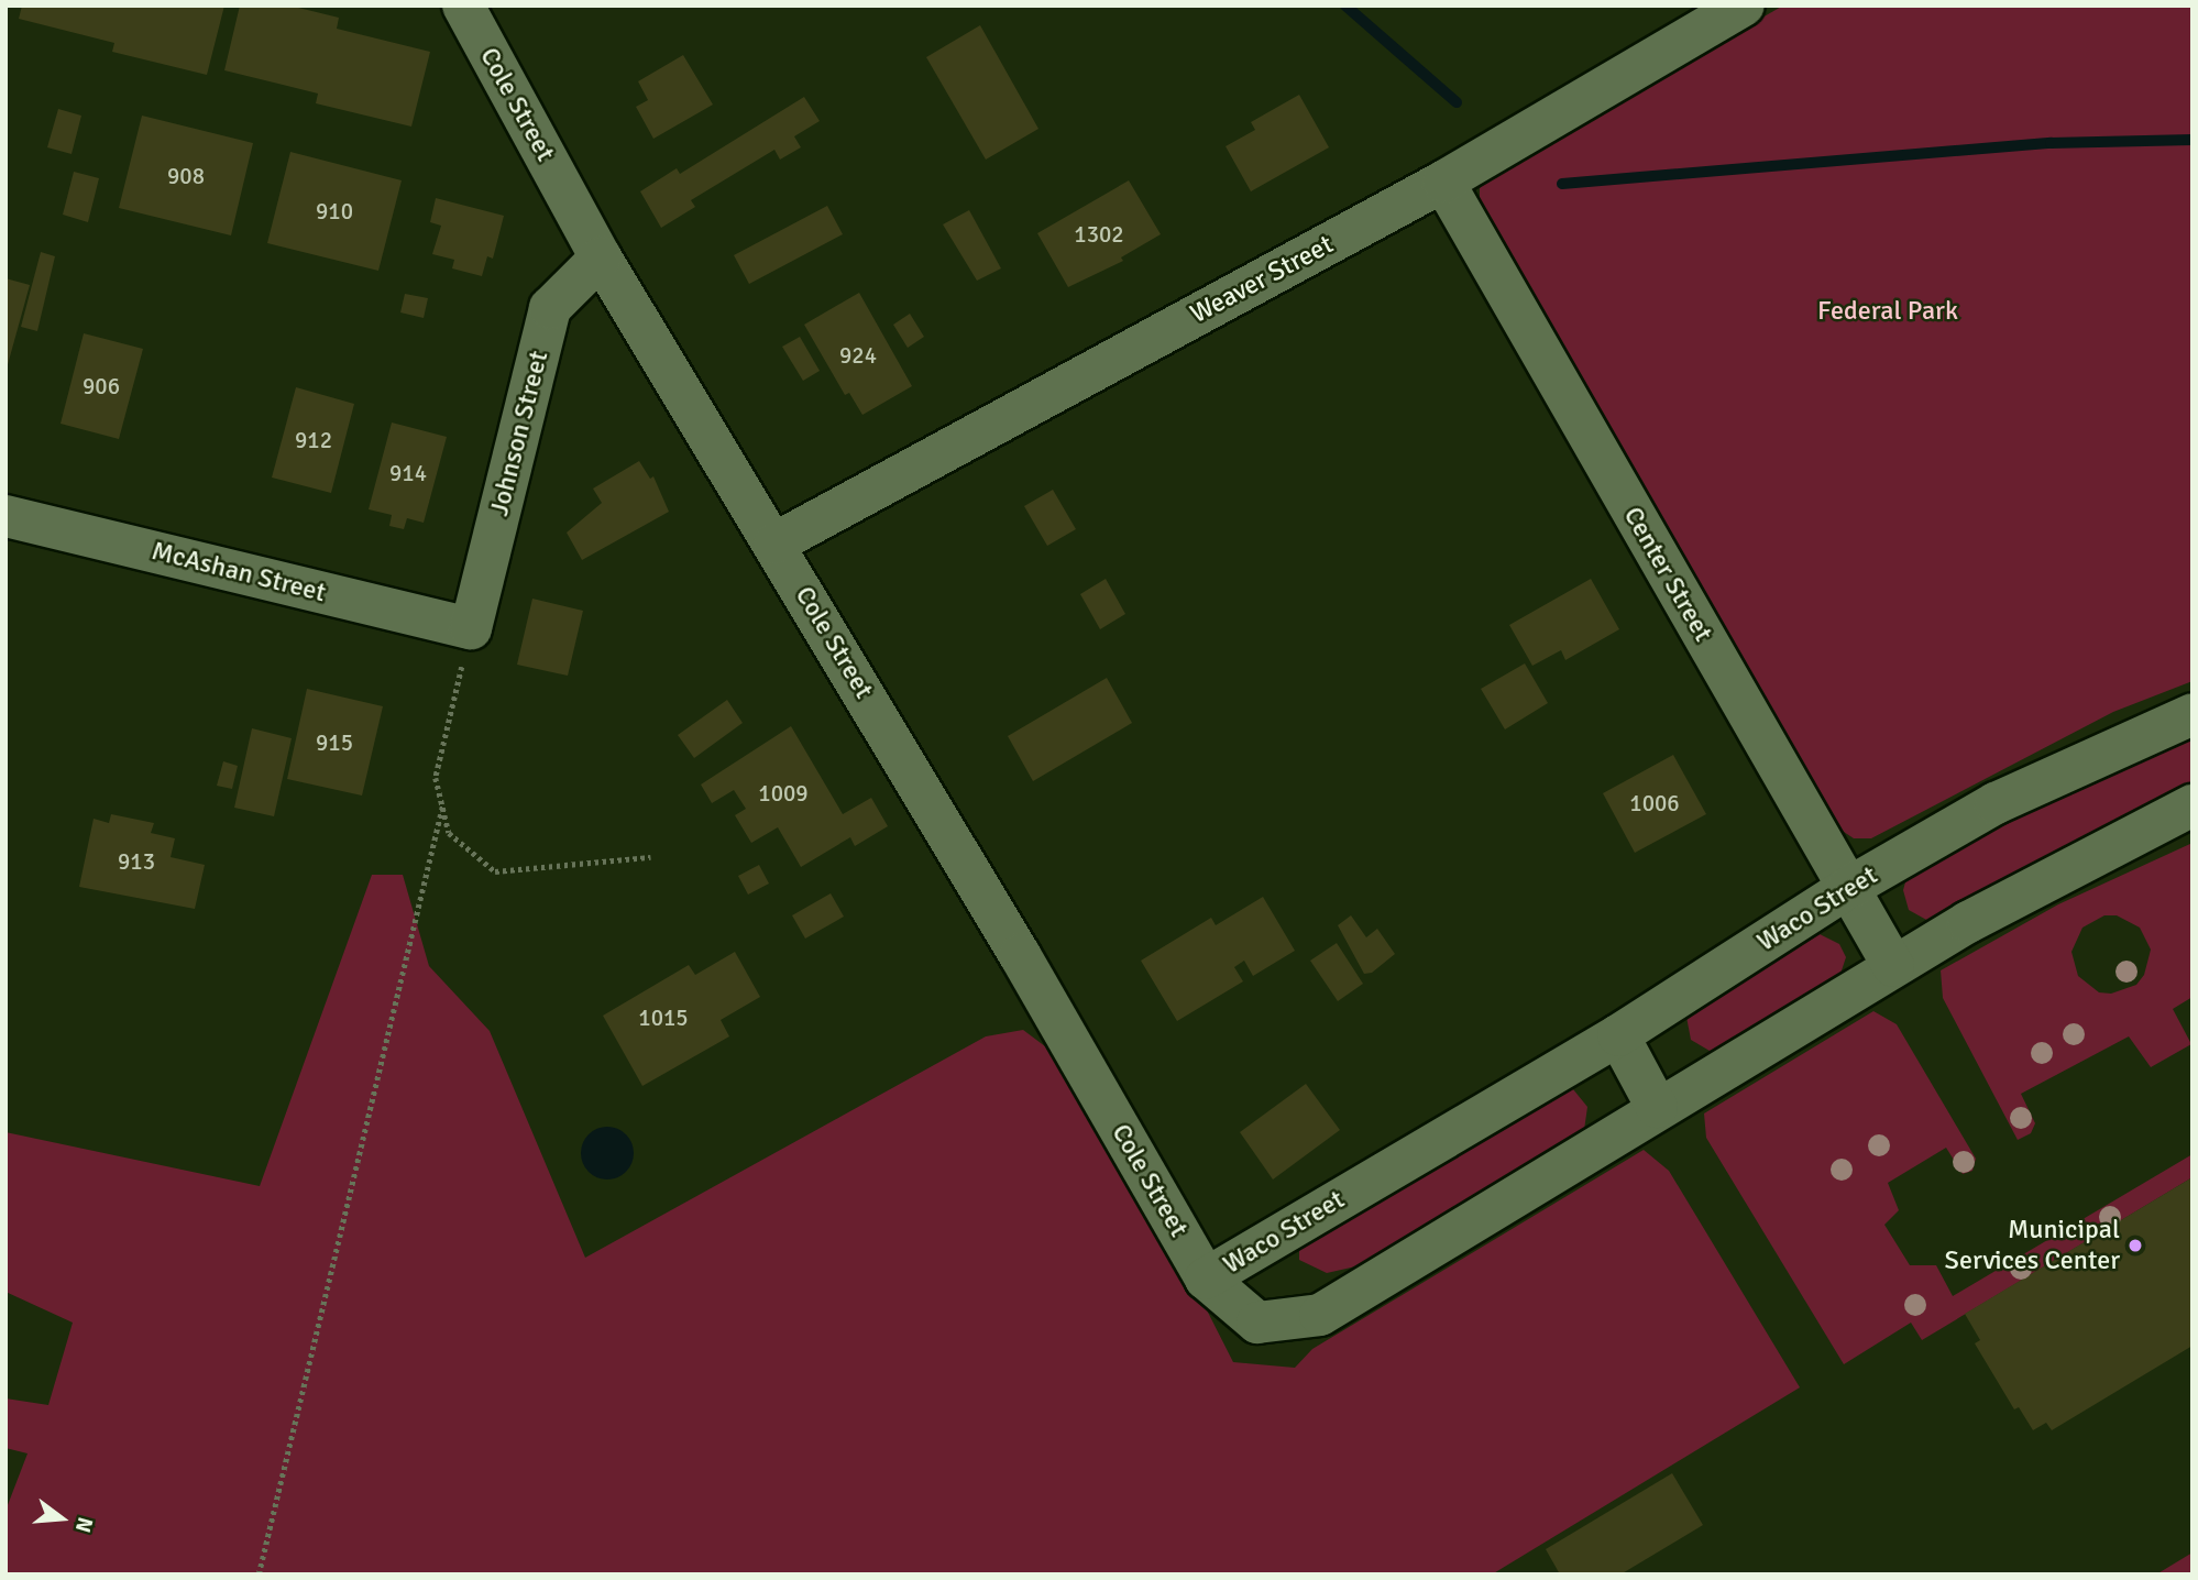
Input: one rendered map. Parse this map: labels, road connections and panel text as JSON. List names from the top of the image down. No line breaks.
{"streets":{"street":["Cole Street","Weaver Street","Johnson Street","McAshan Street","Center Street","Waco Street"]},"crossings":[["Cole Street","Weaver Street"],["Cole Street","Johnson Street"],["Cole Street","Waco Street"],["Weaver Street","Center Street"],["Johnson Street","McAshan Street"],["Center Street","Waco Street"]],"parks":["Federal Park"],"places":["Municipal Services Center"],"house_numbers":["908","910","1302","924","906","912","914","915","1009","1006","913","1015"],"north":"right"}
